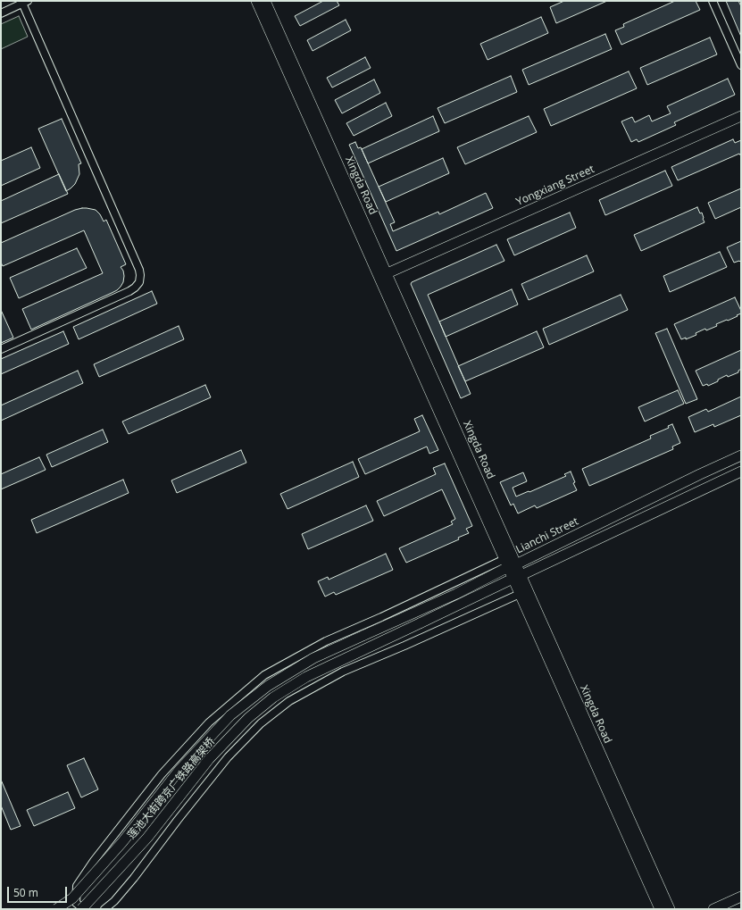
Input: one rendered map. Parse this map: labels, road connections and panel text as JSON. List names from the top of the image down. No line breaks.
{"streets":{"main road":["Xingda Road","Yongxiang Street","Lianchi Street","莲池大街跨京广铁路高架桥"]},"crossings":[["Xingda Road","Yongxiang Street"],["Xingda Road","Lianchi Street"],["Xingda Road","莲池大街跨京广铁路高架桥"],["Lianchi Street","莲池大街跨京广铁路高架桥"]],"scale_bar":"50 m"}
